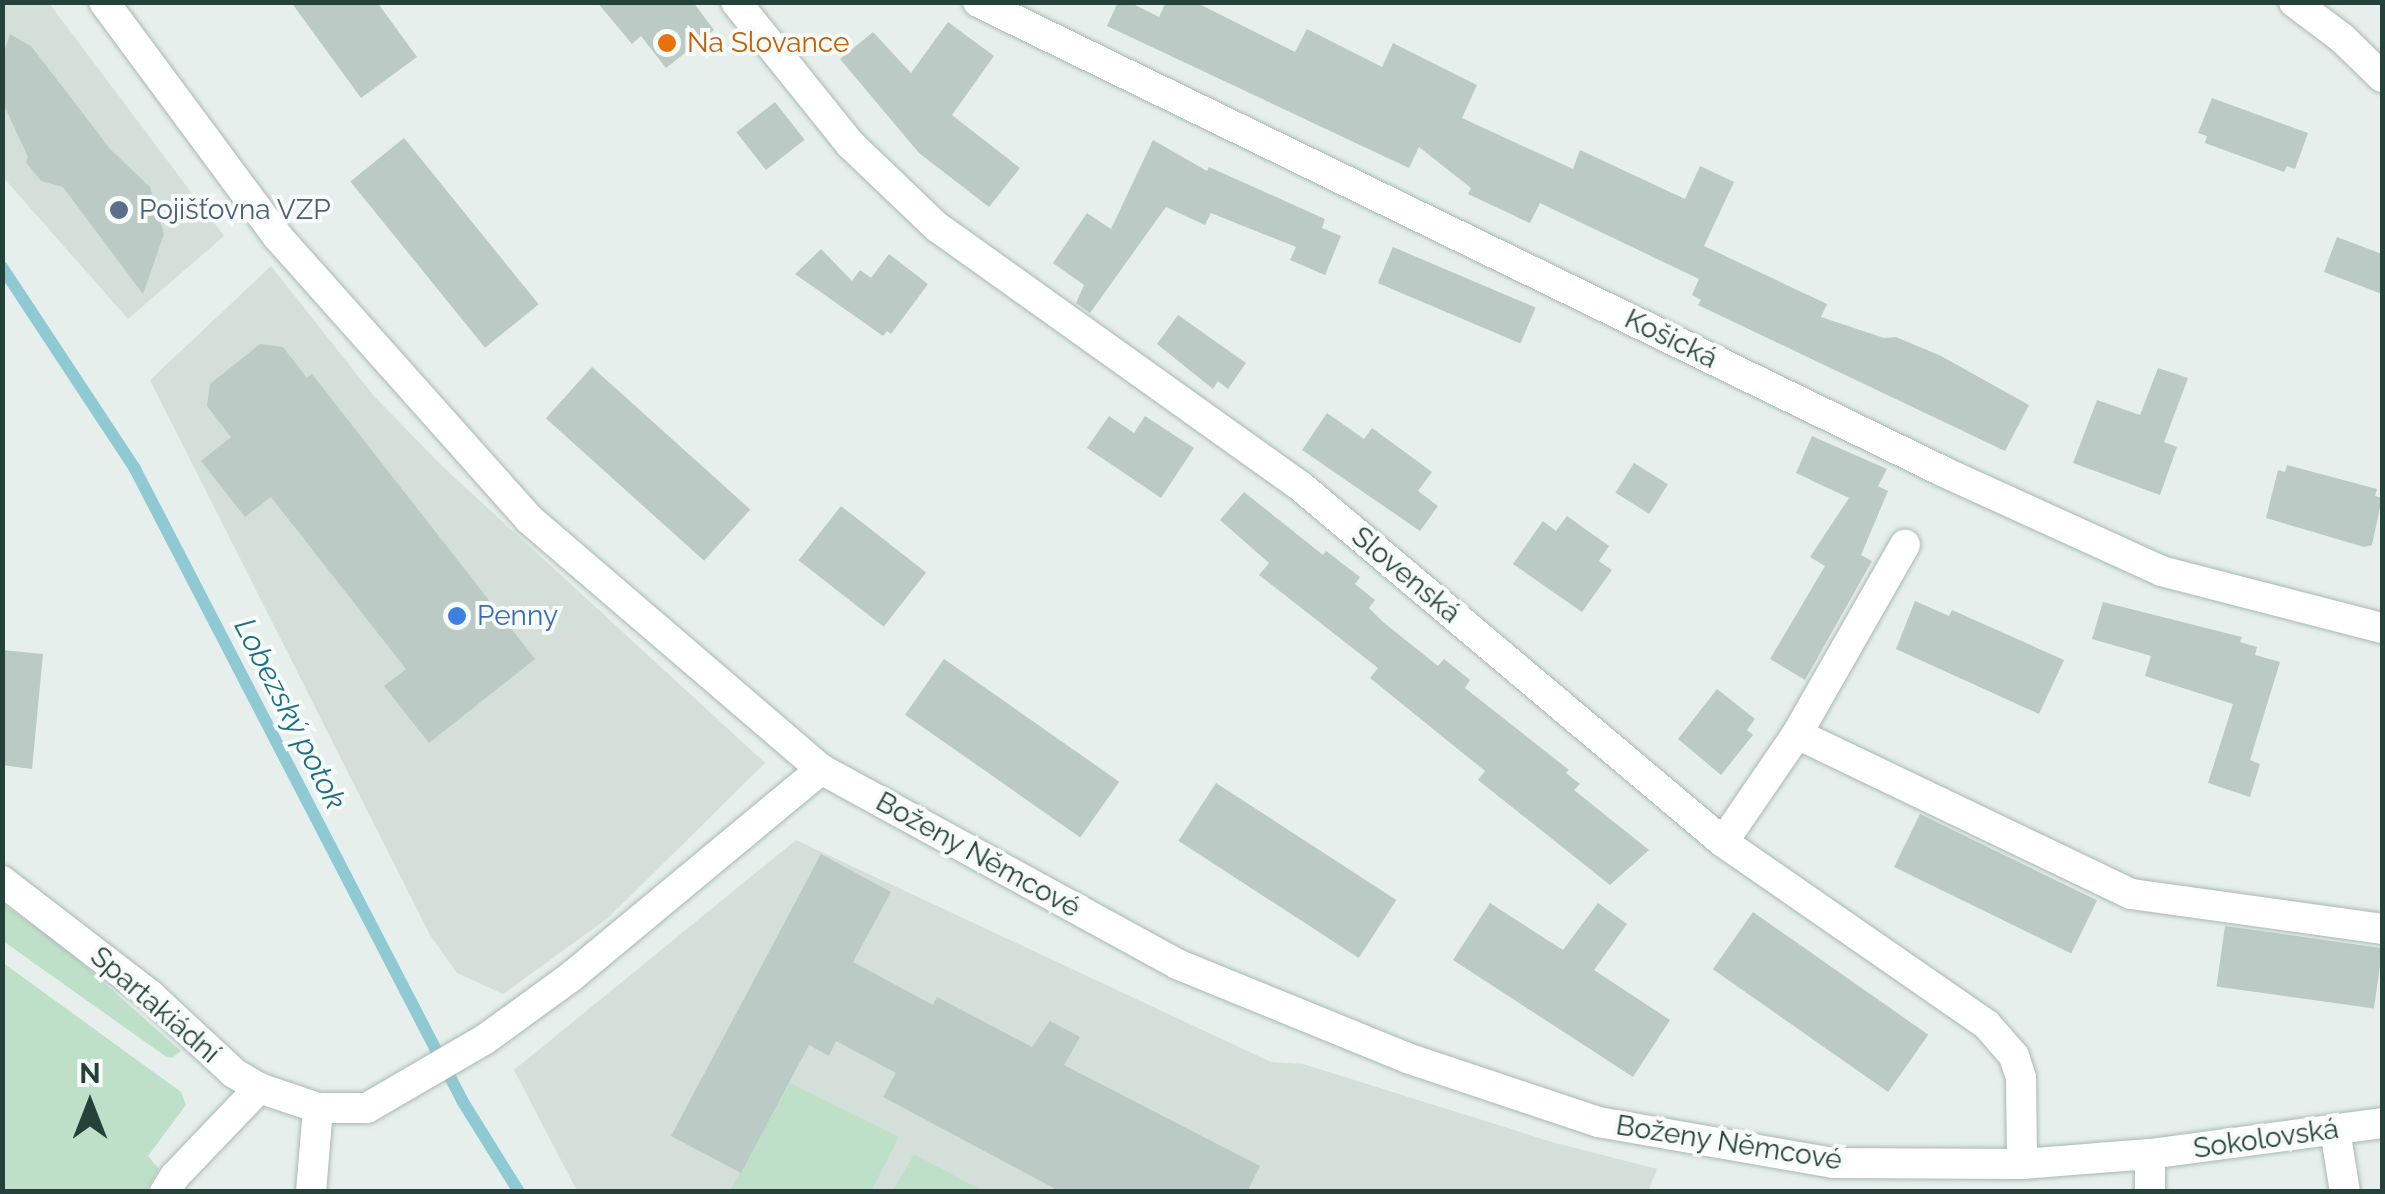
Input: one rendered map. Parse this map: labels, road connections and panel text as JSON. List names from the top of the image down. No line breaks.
{"streets":{"street":["Košická","Slovenská","Boženy Němcové","Spartakiádní","Sokolovská"]},"crossings":[["Slovenská","Boženy Němcové"],["Boženy Němcové","Spartakiádní"],["Boženy Němcové","Sokolovská"]],"water":["Lobezský potok"],"places":["Na Slovance","Pojišťovna VZP","Penny"],"north":"top"}
